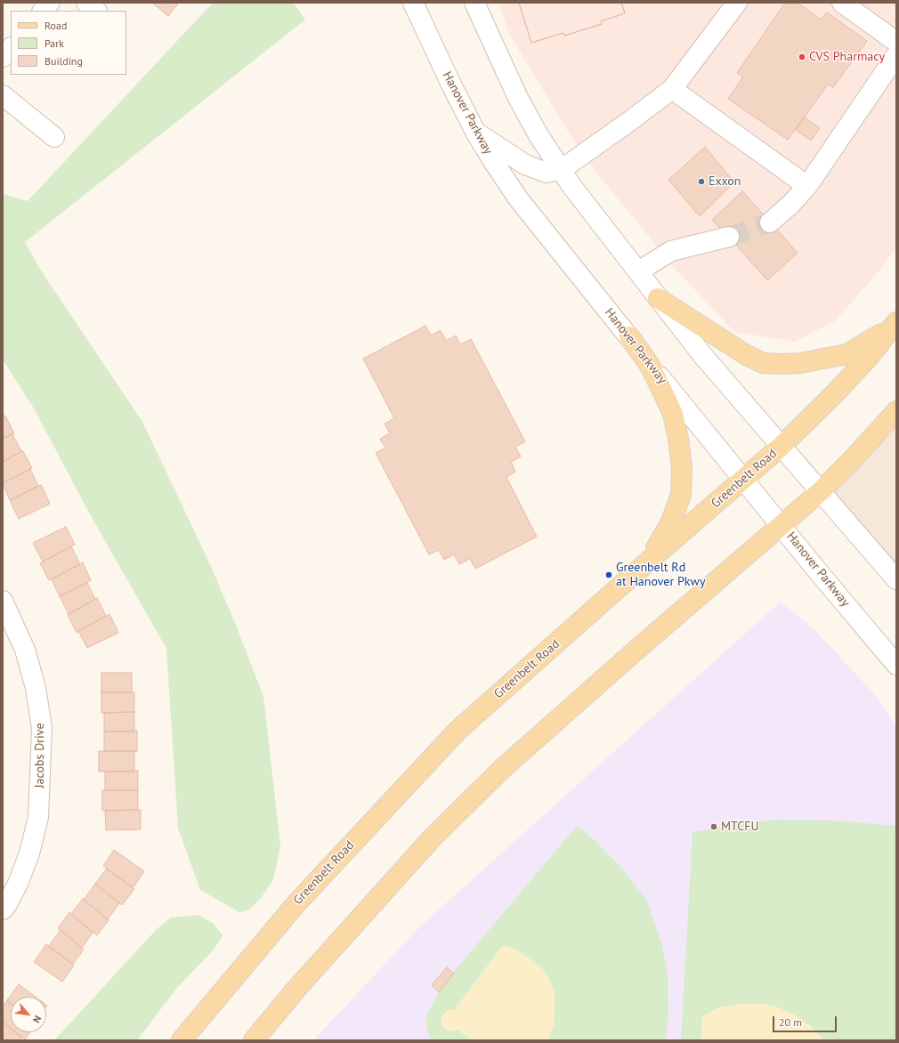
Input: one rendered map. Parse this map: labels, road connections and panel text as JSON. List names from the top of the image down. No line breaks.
{"streets":{"main road":["Greenbelt Road"],"street":["Hanover Parkway","Jacobs Drive"]},"crossings":[["Hanover Parkway","Greenbelt Road"]],"places":["CVS Pharmacy","Exxon","Greenbelt Rd at Hanover Pkwy","MTCFU"],"legend":["Road","Park","Building"],"scale_bar":"20 m","north":"bottom right"}
